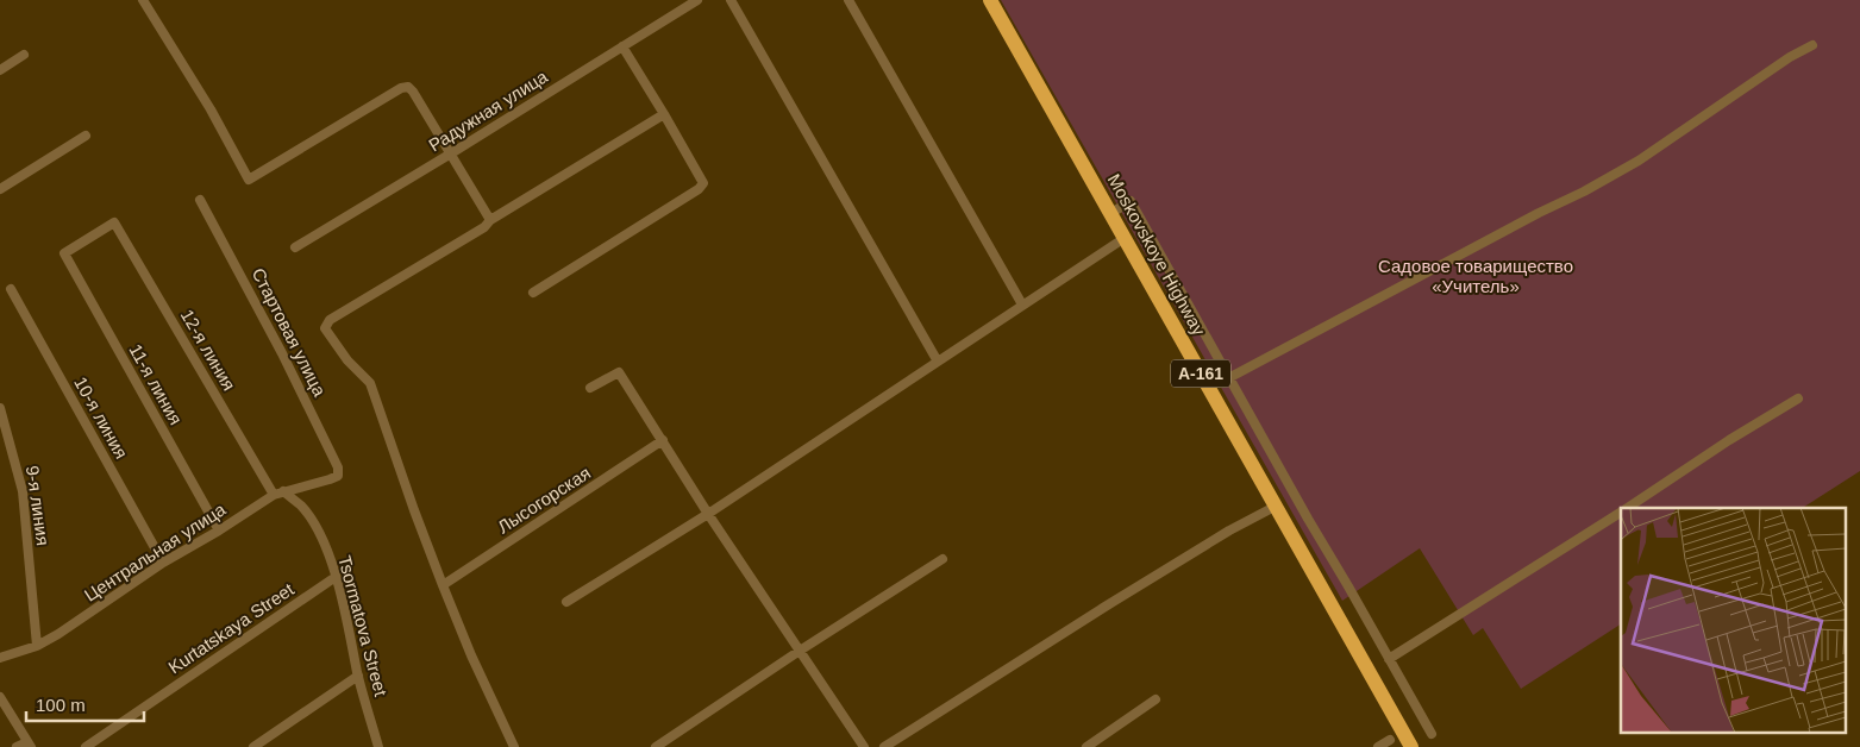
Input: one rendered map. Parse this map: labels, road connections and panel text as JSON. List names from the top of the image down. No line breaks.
{"streets":{"highway":["Moskovskoye Highway","А-161"],"street":["Радужная улица","Стартовая улица","12-я линия","11-я линия","10-я линия","Лысогорская","9-я линия","Центральная улица","Tsormatova Street","Kurtatskaya Street"]},"crossings":[["Стартовая улица","Центральная улица"],["12-я линия","11-я линия"],["12-я линия","Центральная улица"],["12-я линия","Tsormatova Street"],["11-я линия","Центральная улица"],["10-я линия","Центральная улица"],["9-я линия","Центральная улица"],["Центральная улица","Tsormatova Street"],["Tsormatova Street","Kurtatskaya Street"]],"parks":["Садовое товарищество «Учитель»"],"scale_bar":"100 m"}
